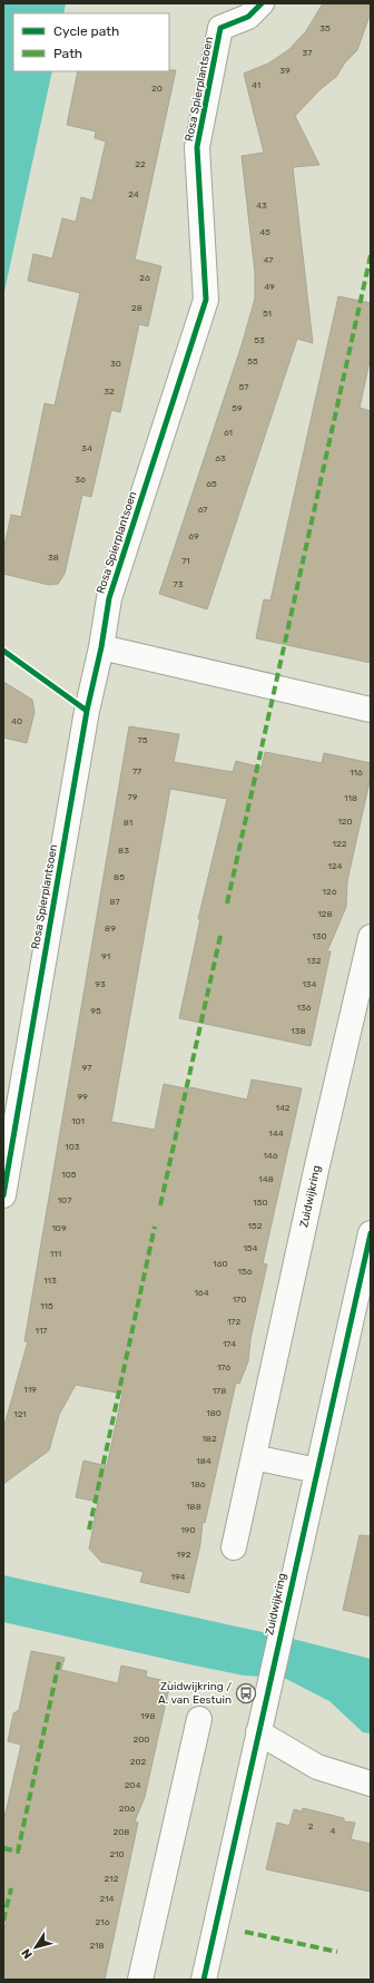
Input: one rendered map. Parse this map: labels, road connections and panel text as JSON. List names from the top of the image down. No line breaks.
{"streets":{"street":["Rosa Spierplantsoen","Zuidwijkring"]},"places":{"bus stop":["Zuidwijkring / A. van Eestuin"]},"house_numbers":["35","37","39","41","20","22","24","43","45","47","26","49","28","51","53","55","30","57","32","59","61","34","63","36","65","67","69","38","71","73","40","75","77","116","79","118","120","81","122","83","124","85","126","87","128","89","130","91","132","93","134","136","95","138","97","99","142","101","144","103","146","105","148","107","150","152","109","154","111","160","156","113","164","170","115","172","117","174","176","119","178","180","121","182","184","186","188","190","192","194","198","200","202","204","206","2","4","208","210","212","214","216","218"],"legend":["Cycle path","Path"],"north":"bottom left"}
